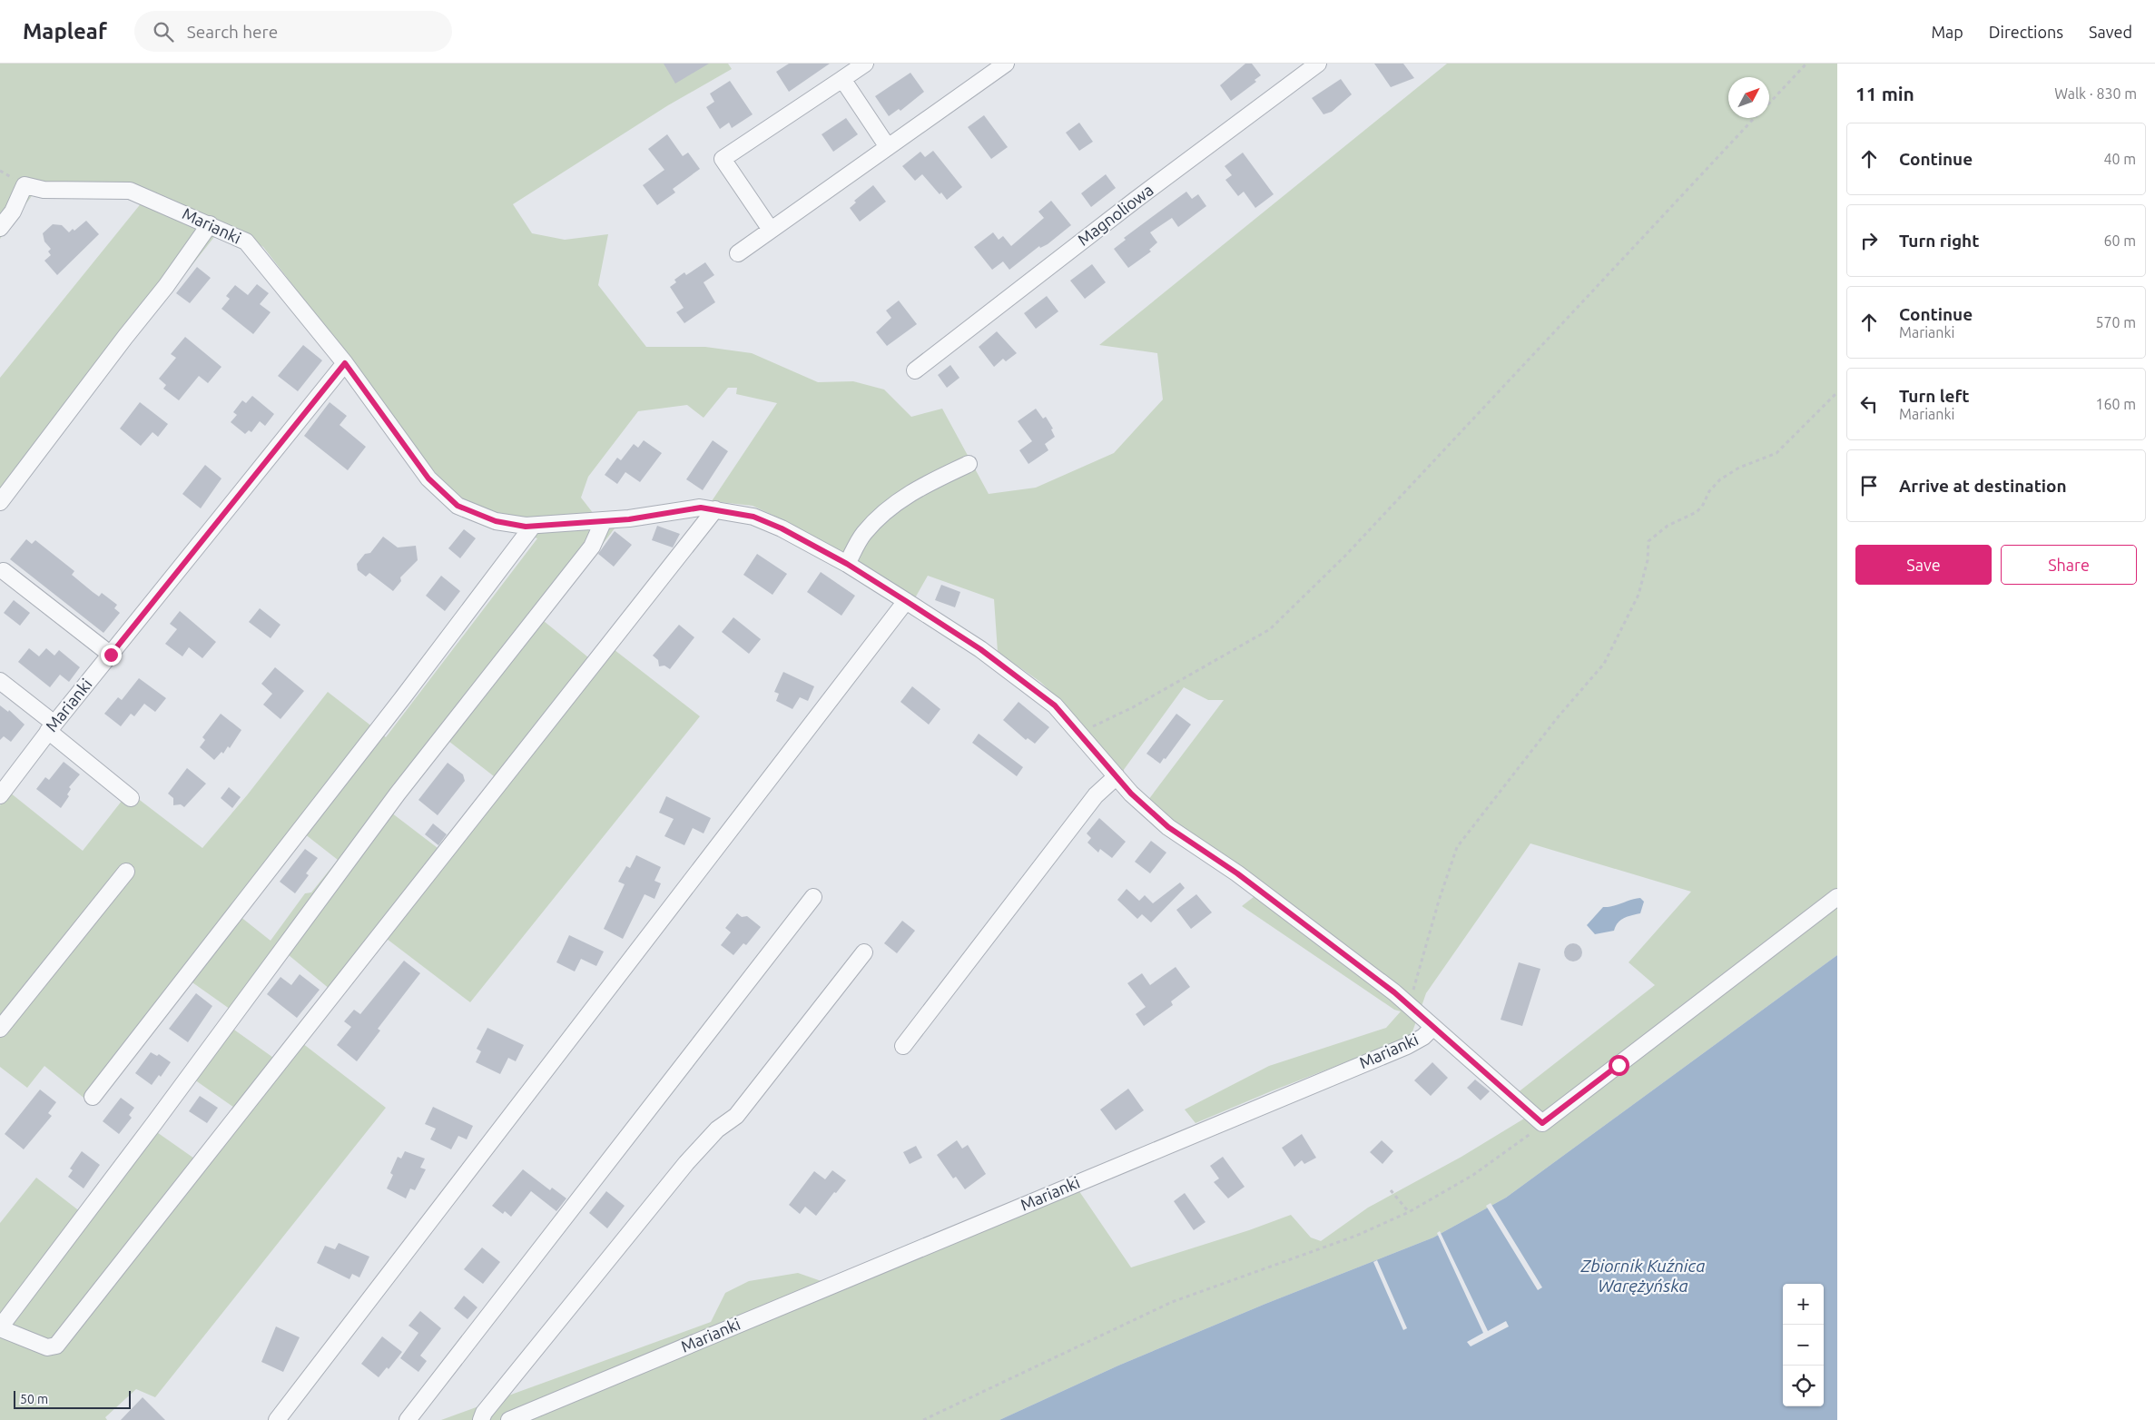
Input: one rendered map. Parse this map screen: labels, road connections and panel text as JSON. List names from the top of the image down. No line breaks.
{"streets":{"street":["Magnoliowa","Marianki"]},"water":["Zbiornik Kuźnica Warężyńska"],"scale_bar":"50 m","north":"top right","page":{"header":"Mapleaf","search":"Search here","nav":["Map","Directions","Saved"],"heading":["11 min","Walk · 830 m"],"list":[["Continue","40 m"],["Turn right","60 m"],["Continue","Marianki","570 m"],["Turn left","Marianki","160 m"],"Arrive at destination"],"buttons":["Save","Share"],"map_buttons":["+","−"],"scale":"50 m"}}
